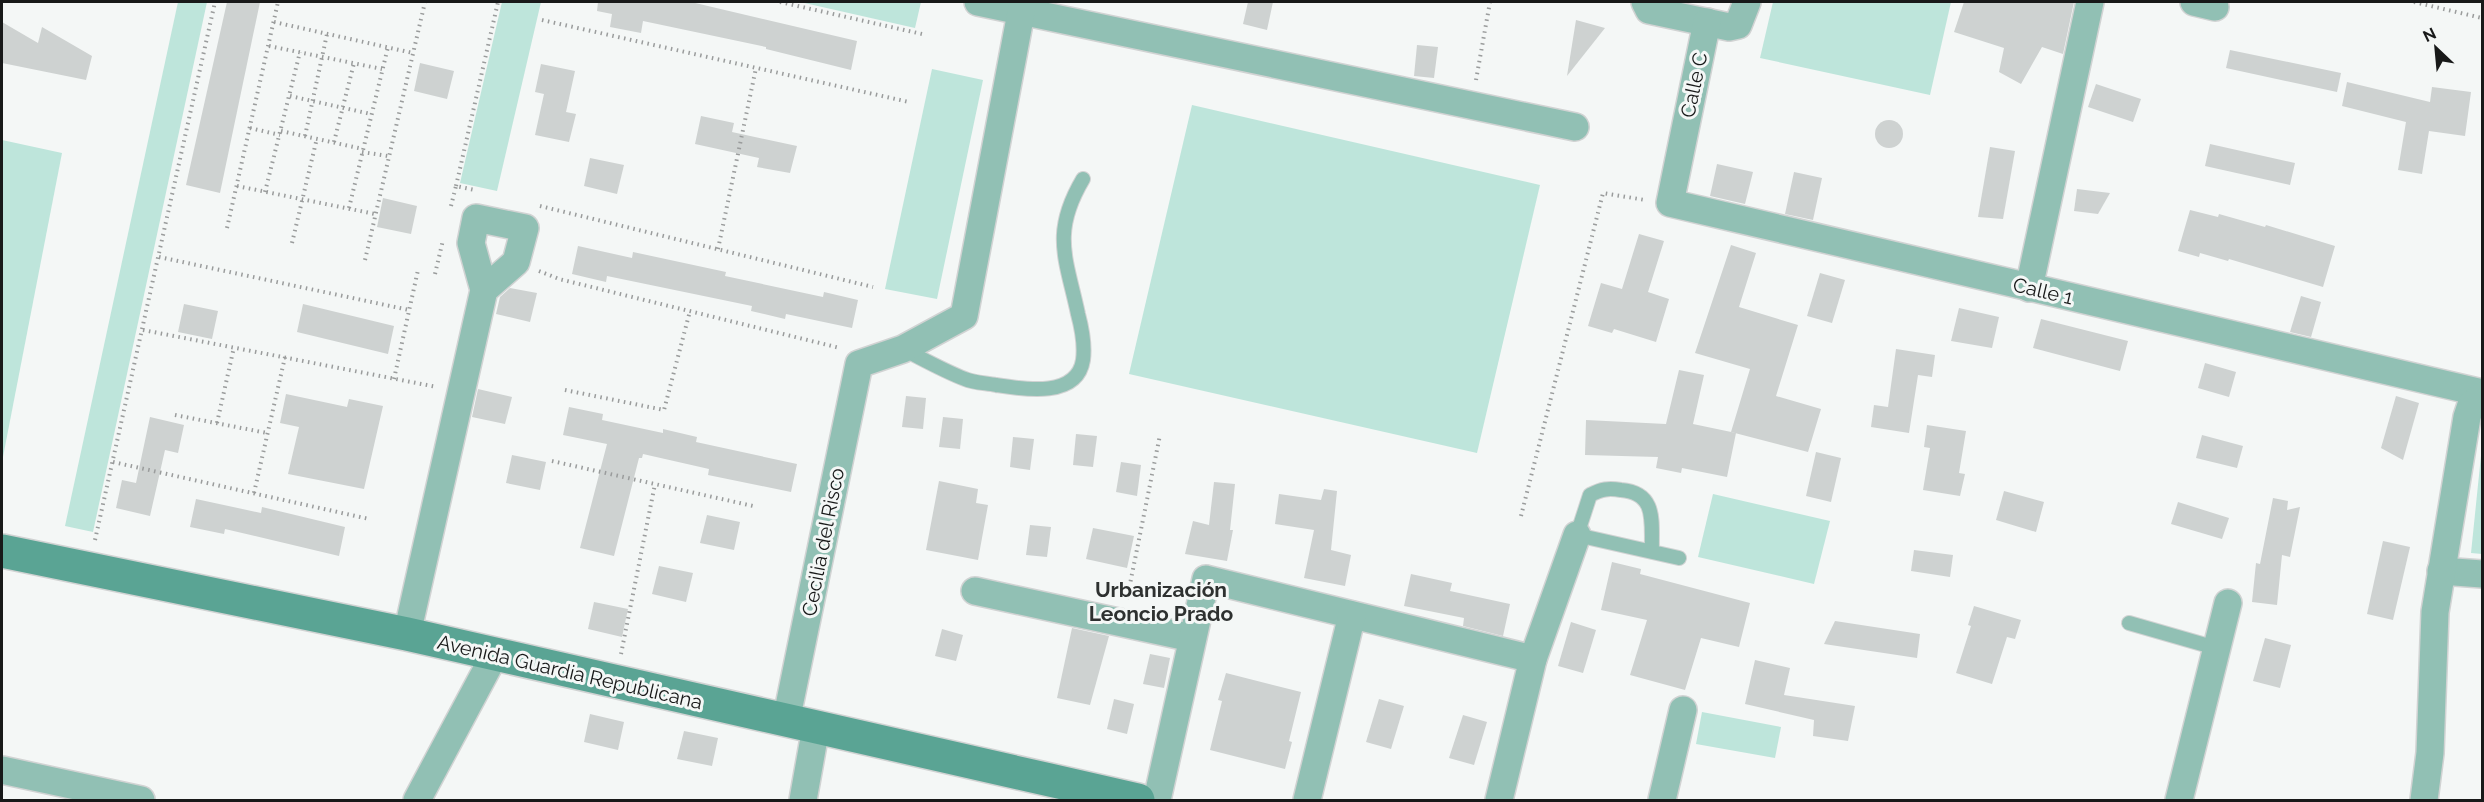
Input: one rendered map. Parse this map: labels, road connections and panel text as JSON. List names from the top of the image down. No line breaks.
{"streets":{"street":["Calle C","Calle 1","Cecilia del Risco","Avenida Guardia Republicana"]},"crossings":[["Calle C","Calle 1"],["Cecilia del Risco","Avenida Guardia Republicana"]],"districts":["Urbanización Leoncio Prado"],"north":"top left"}
